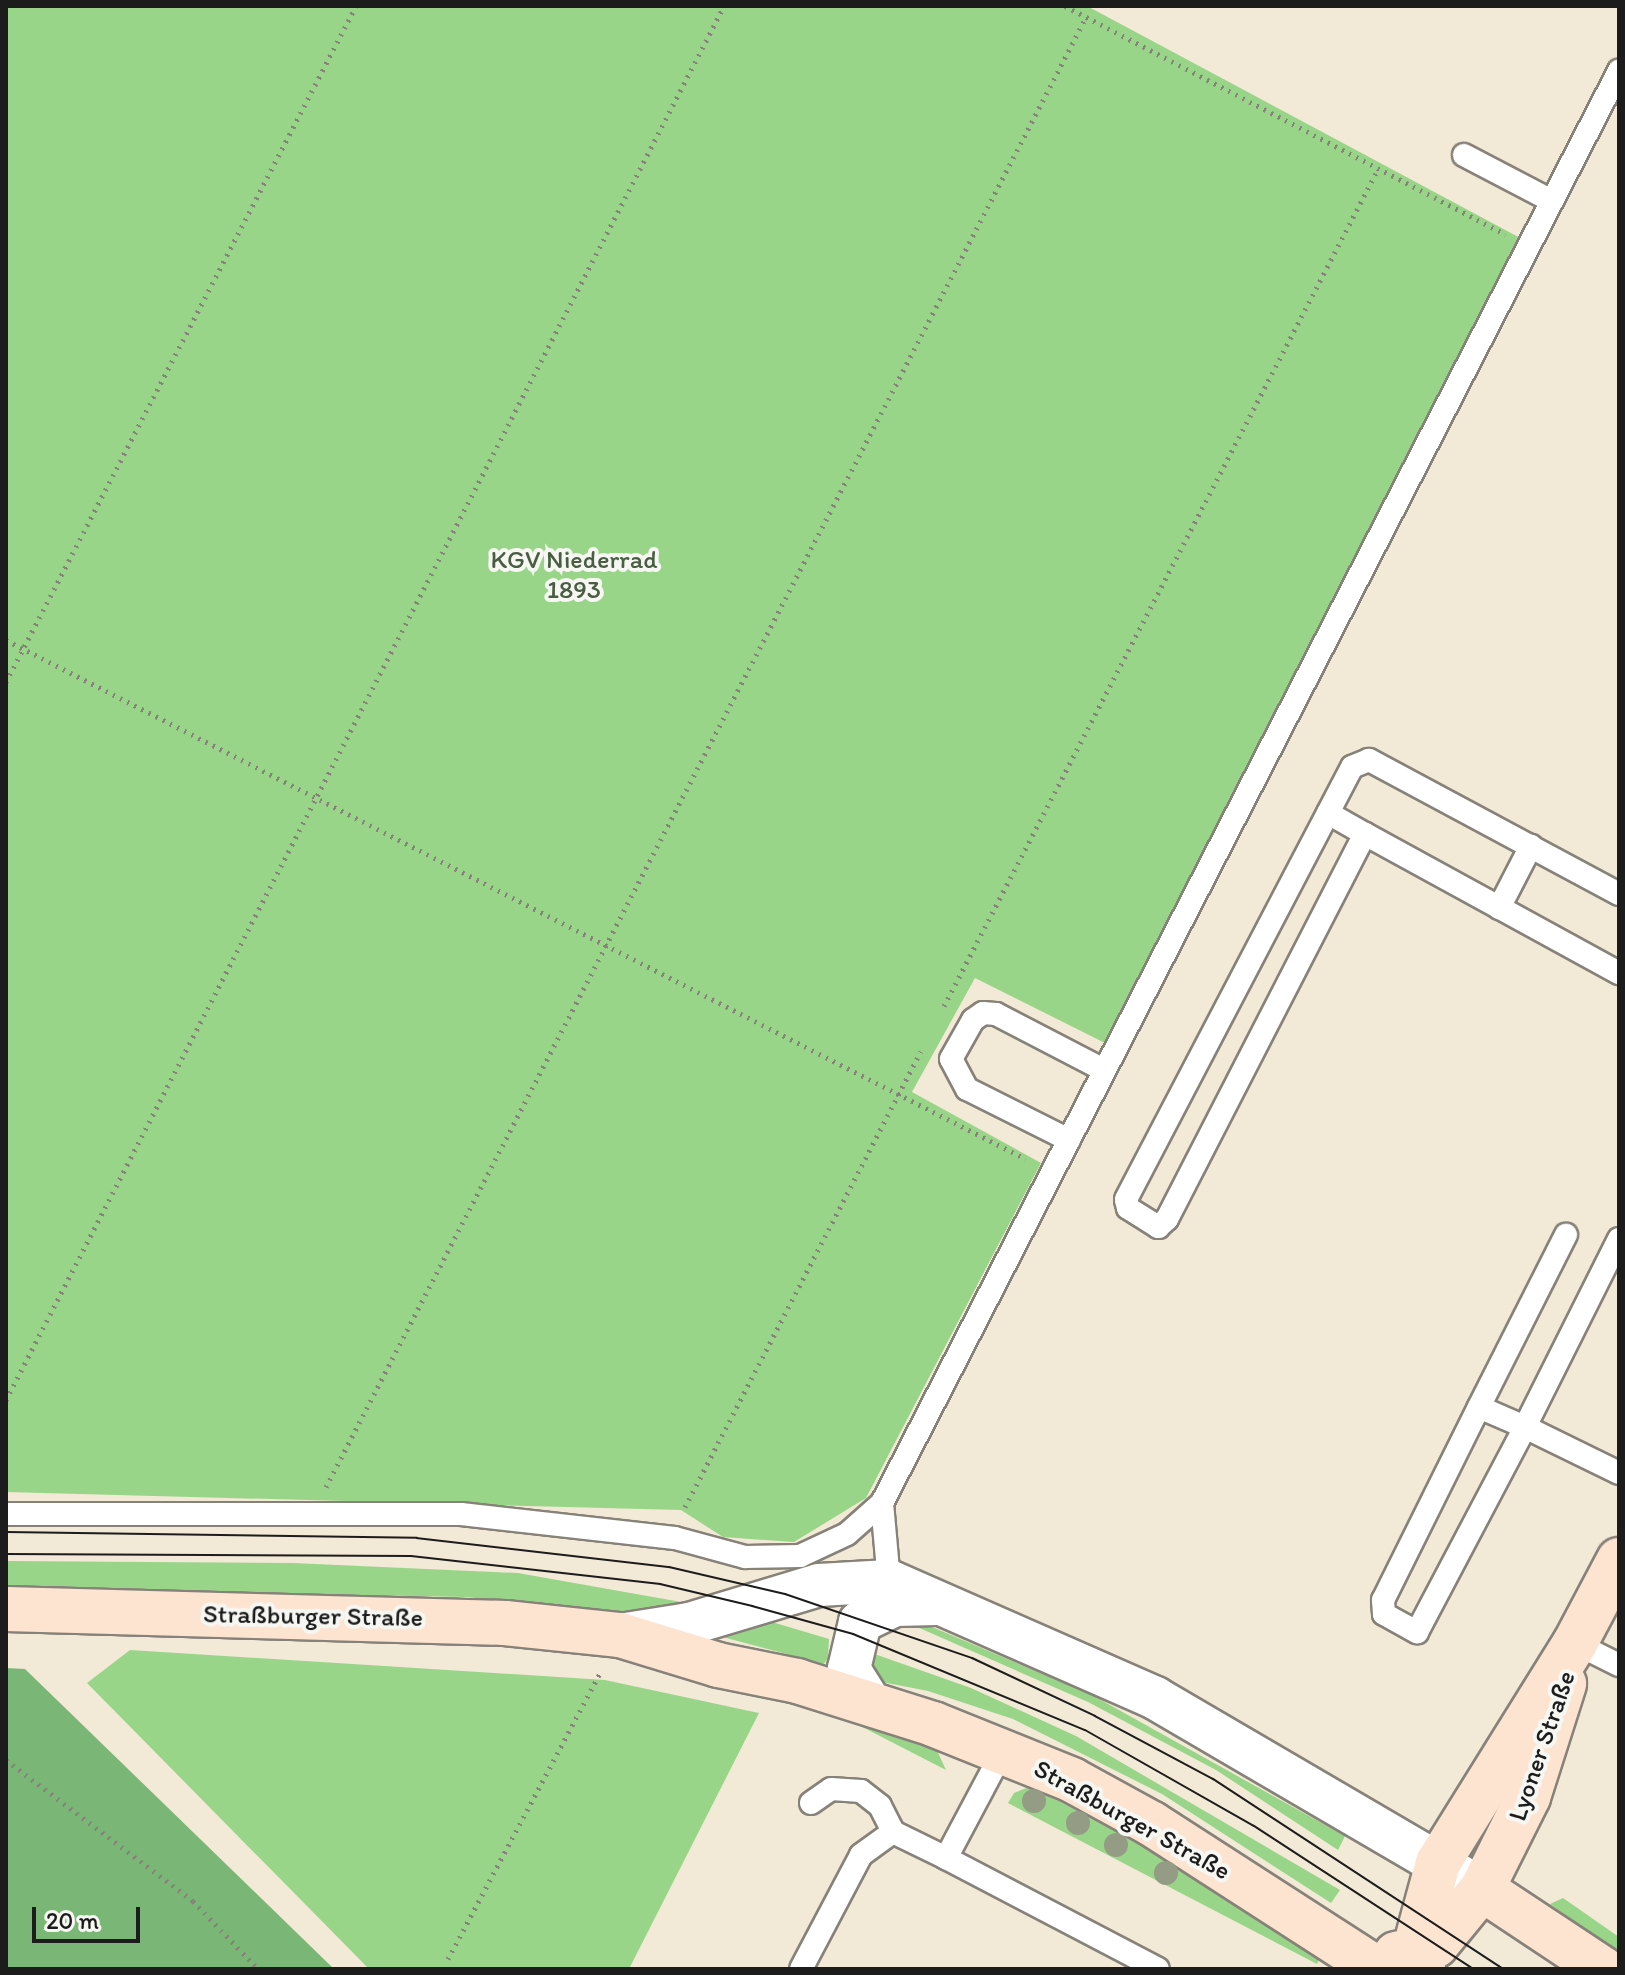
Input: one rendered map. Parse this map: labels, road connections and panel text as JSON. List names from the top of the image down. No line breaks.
{"streets":{"main road":["Straßburger Straße","Lyoner Straße"]},"crossings":[["Straßburger Straße","Lyoner Straße"]],"parks":["KGV Niederrad 1893"],"scale_bar":"20 m"}
